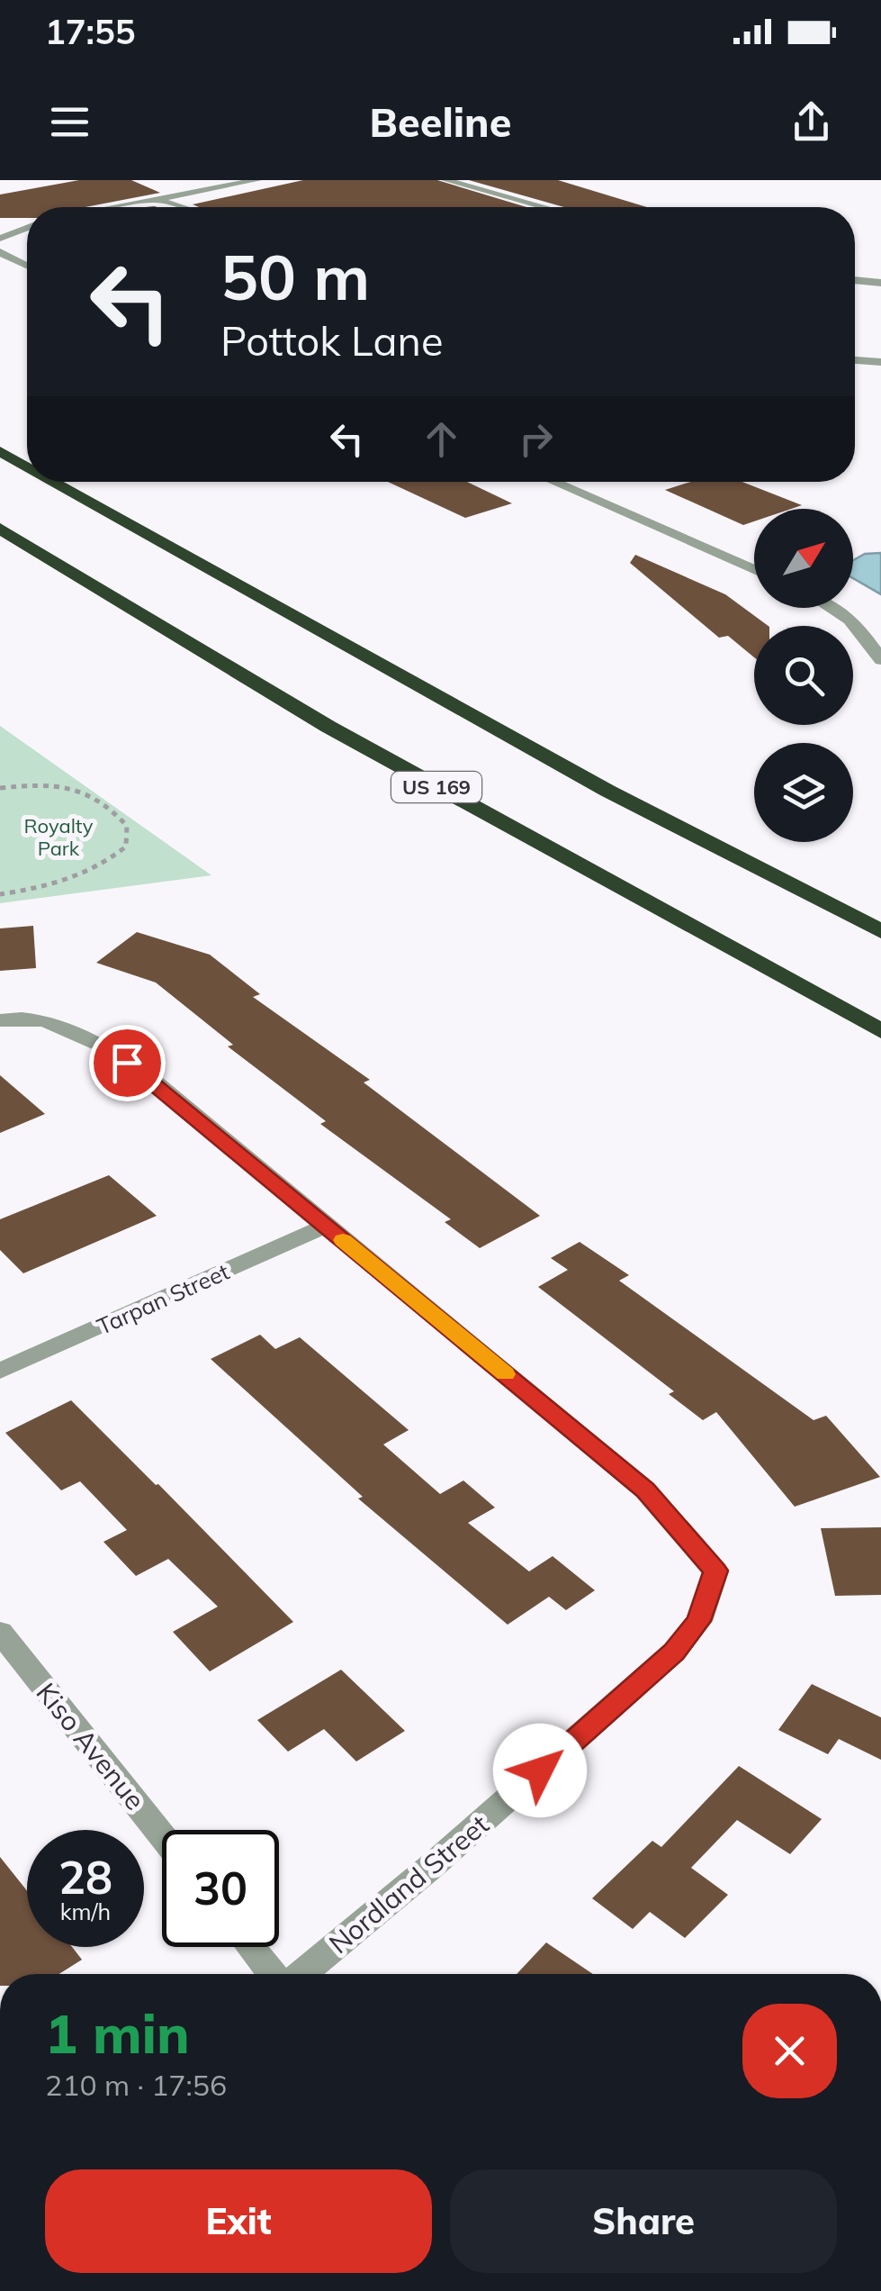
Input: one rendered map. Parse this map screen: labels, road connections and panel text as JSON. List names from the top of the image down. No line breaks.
{"streets":{"highway":["US 169"],"street":["Tarpan Street","Kiso Avenue","Nordland Street"]},"crossings":[["Tarpan Street","Nordland Street"]],"parks":["Royalty Park"],"north":"top right","page":{"status":"17:55","header":"Beeline","turn":["50 m","Pottok Lane"],"speed":"28 km/h","limit":"30","heading":["1 min","210 m · 17:56"],"buttons":["Exit","Share"]}}
